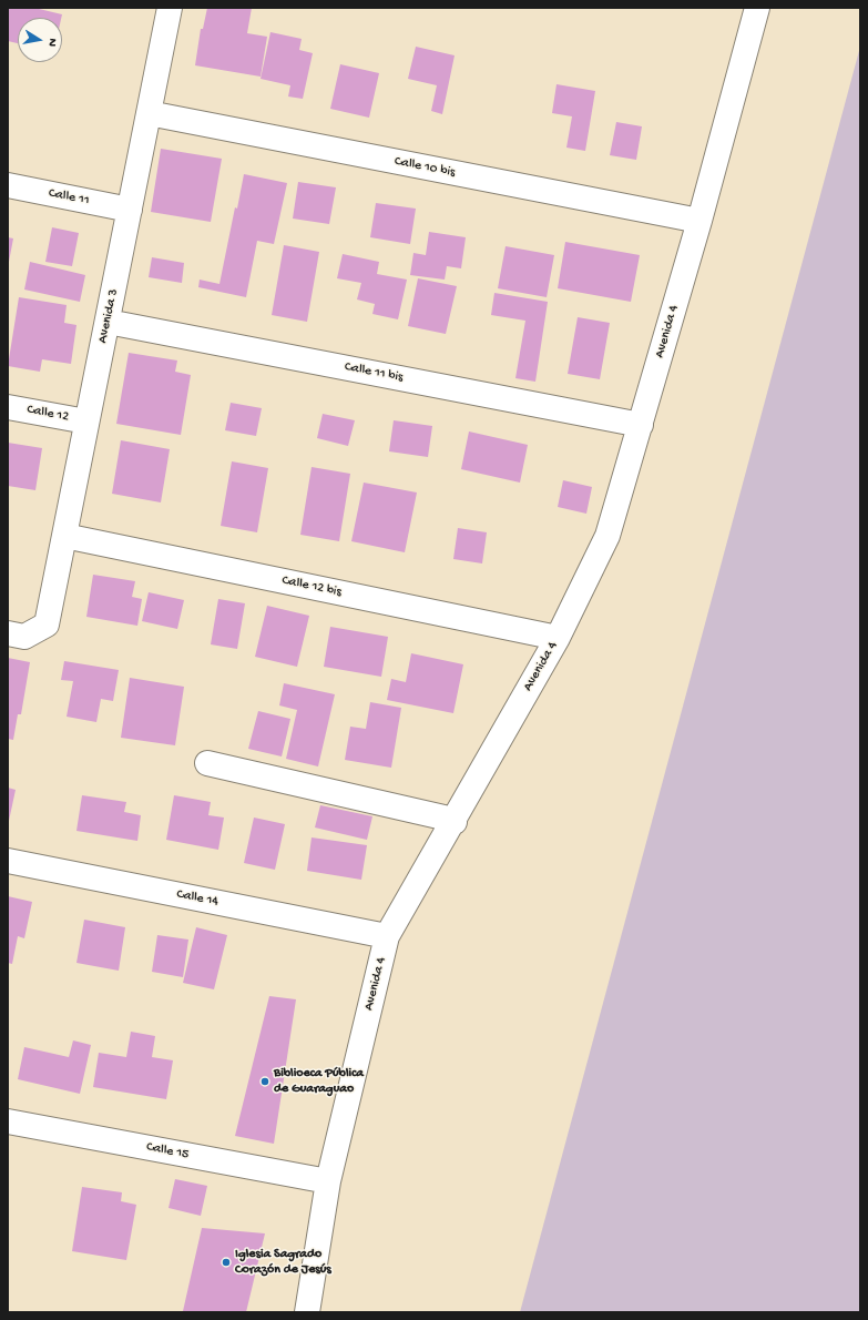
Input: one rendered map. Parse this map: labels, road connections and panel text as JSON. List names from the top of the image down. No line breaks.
{"streets":{"street":["Calle 10 bis","Calle 11","Avenida 3","Avenida 4","Calle 11 bis","Calle 12","Calle 12 bis","Calle 14","Calle 15"]},"crossings":[["Calle 10 bis","Avenida 3"],["Calle 10 bis","Avenida 4"],["Calle 11","Avenida 3"],["Avenida 3","Calle 11 bis"],["Avenida 3","Calle 12"],["Avenida 3","Calle 12 bis"],["Avenida 4","Calle 11 bis"],["Avenida 4","Calle 12 bis"],["Avenida 4","Calle 14"],["Avenida 4","Calle 15"]],"places":["Biblioeca Pública de Guaraguao","Iglesia Sagrado Corazón de Jesús"],"north":"right"}
